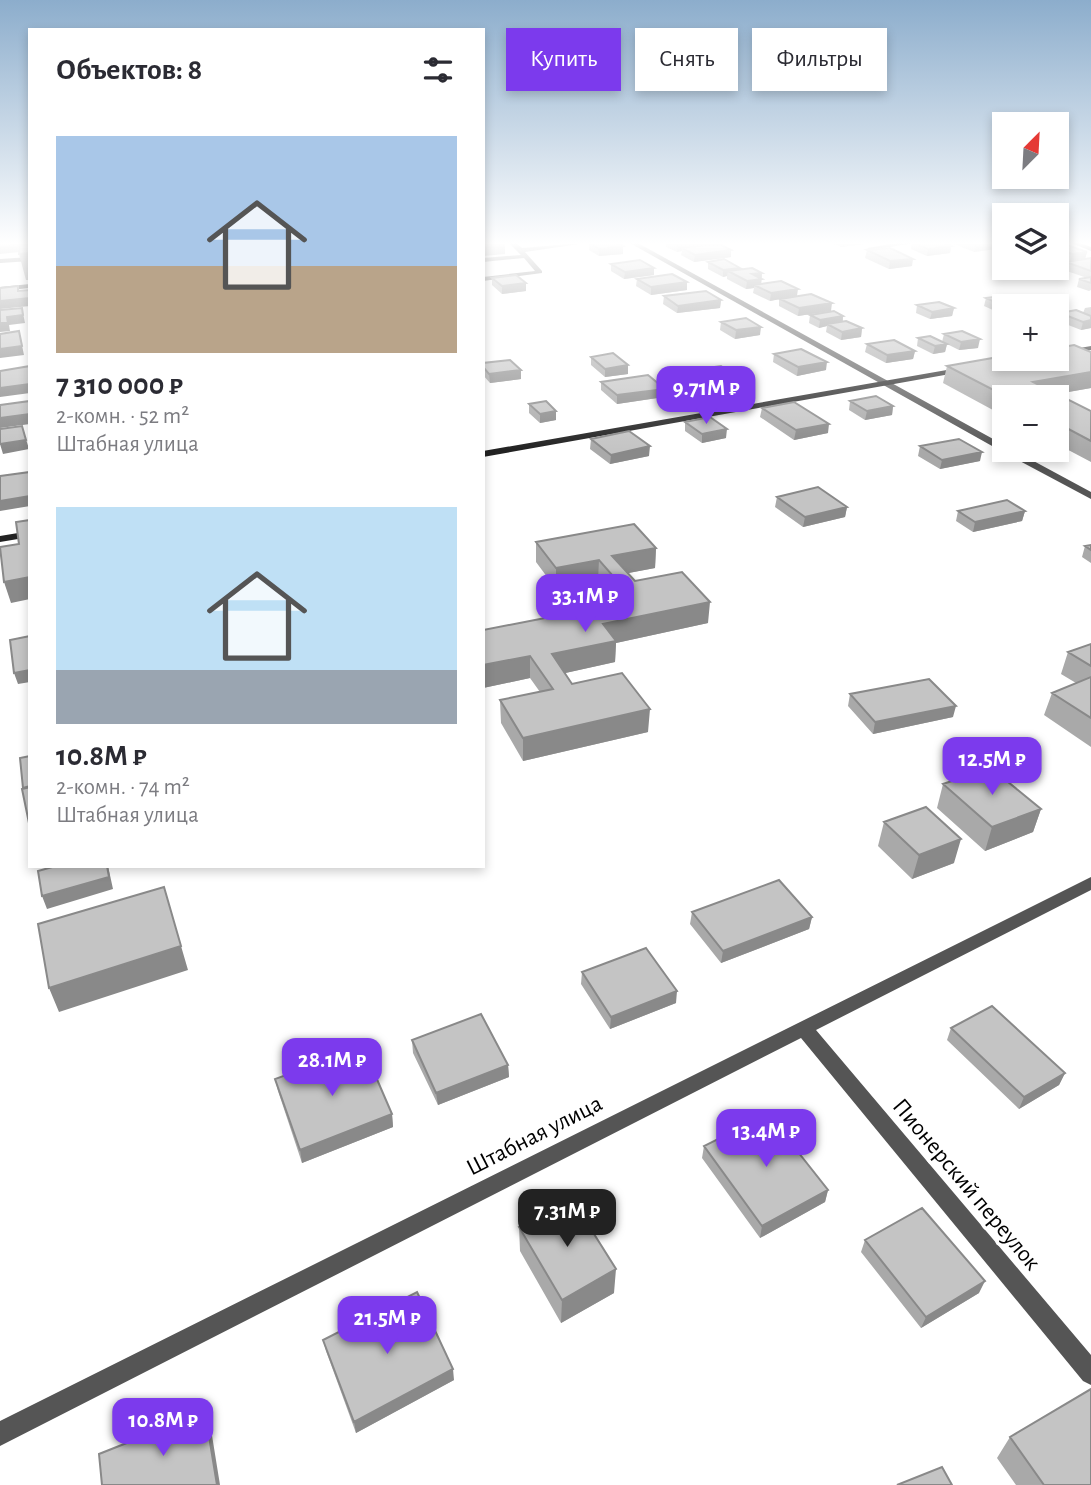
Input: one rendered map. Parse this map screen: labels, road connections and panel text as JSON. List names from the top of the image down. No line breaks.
{"streets":{"street":["Штабная улица","Пионерский переулок"]},"crossings":[["Штабная улица","Пионерский переулок"]],"north":"top right","page":{"chip":["Купить","Снять","Фильтры"],"heading":"Объектов: 8","map_buttons":["+","−"],"list":[{"name":"7 310 000 ₽","note":"2-комн. · 52 m² · Штабная улица"},{"name":"10.8M ₽","note":"2-комн. · 74 m² · Штабная улица"}],"price":["9.71M ₽","33.1M ₽","12.5M ₽","28.1M ₽","13.4M ₽","7.31M ₽","21.5M ₽","10.8M ₽"]}}
